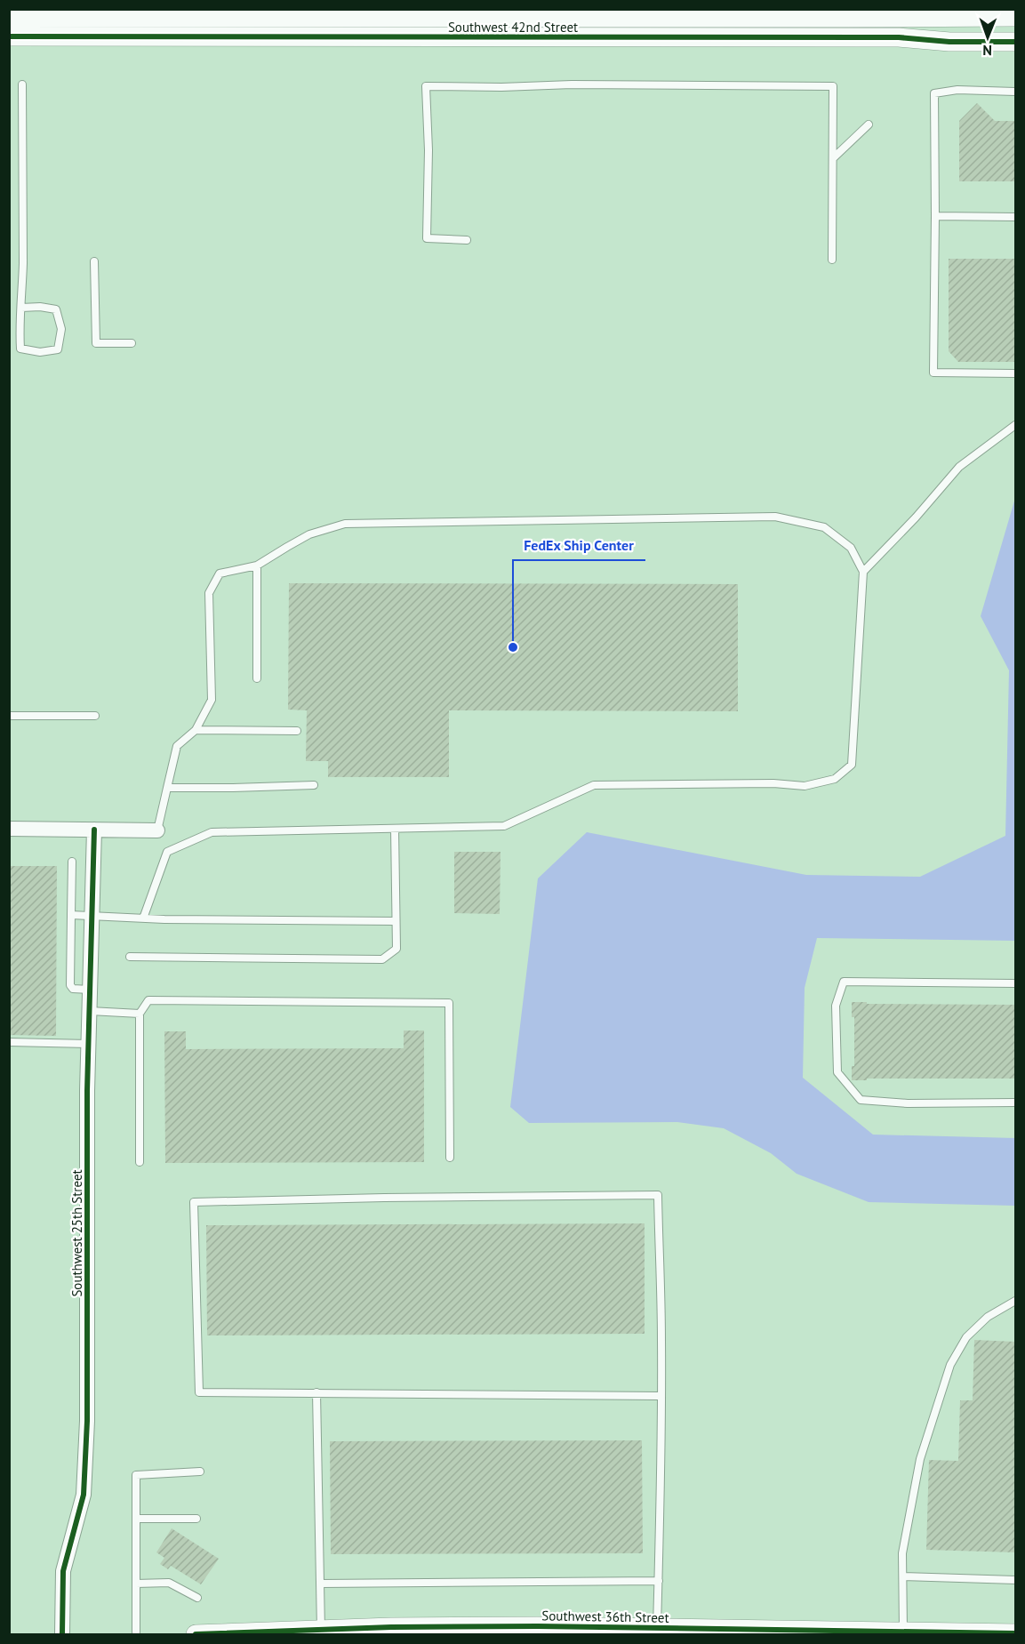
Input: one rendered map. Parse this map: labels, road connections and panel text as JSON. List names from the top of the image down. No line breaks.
{"streets":{"street":["Southwest 42nd Street","Southwest 25th Street","Southwest 36th Street"]},"places":["FedEx Ship Center"],"north":"bottom"}
